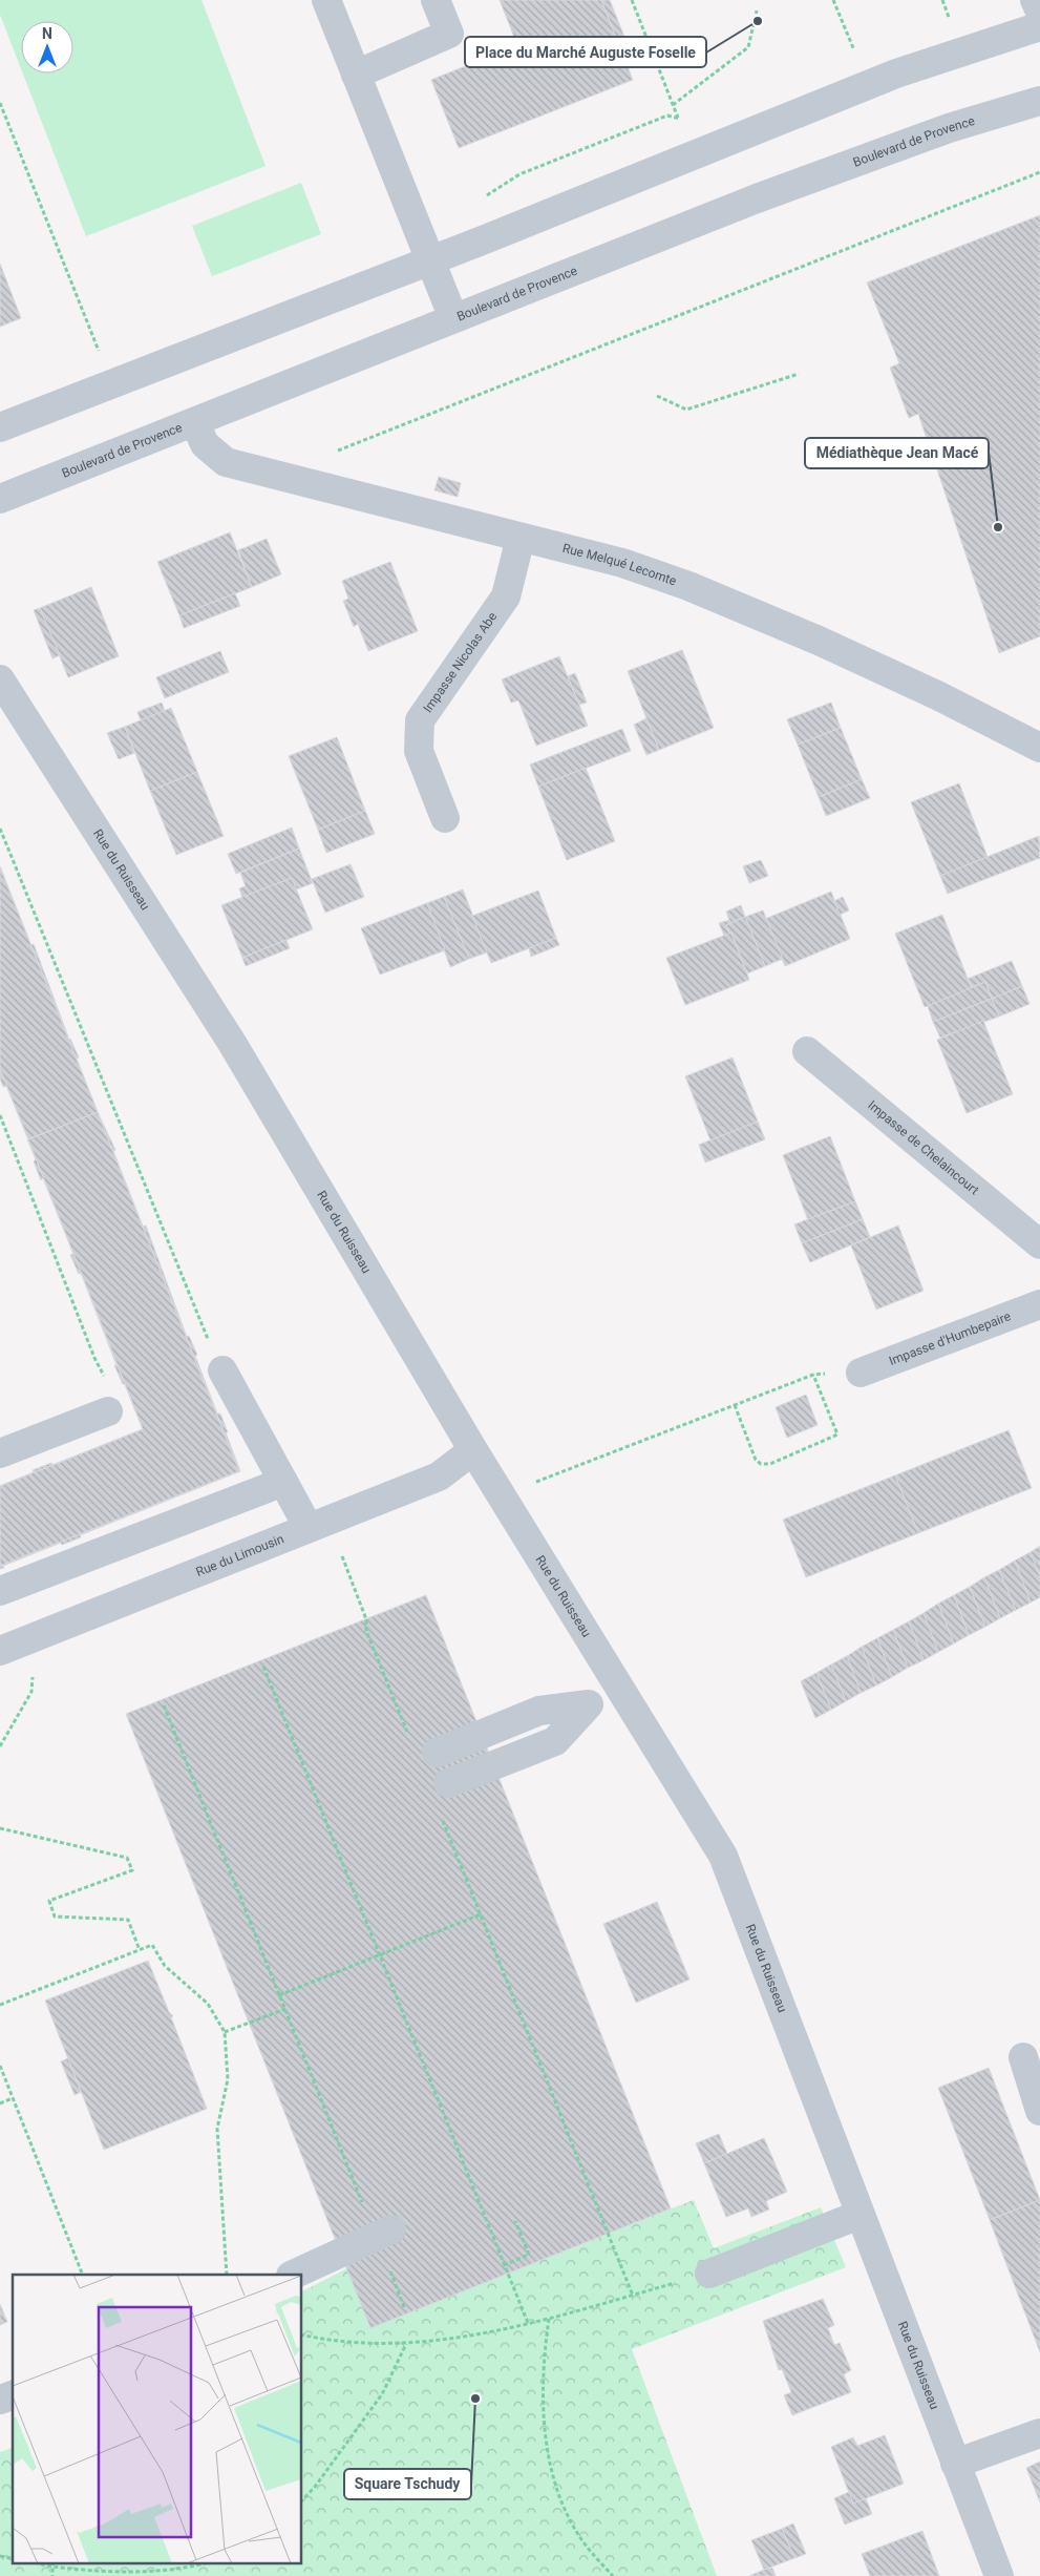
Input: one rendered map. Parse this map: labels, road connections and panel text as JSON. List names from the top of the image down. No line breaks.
{"streets":{"street":["Boulevard de Provence","Rue Melqué Lecomte","Impasse Nicolas Abe","Rue du Ruisseau","Impasse de Chelaincourt","Impasse d'Humbepaire","Rue du Limousin"]},"crossings":[["Boulevard de Provence","Rue Melqué Lecomte"],["Rue Melqué Lecomte","Impasse Nicolas Abe"],["Rue du Ruisseau","Rue du Limousin"]],"places":["Place du Marché Auguste Foselle","Médiathèque Jean Macé","Square Tschudy"],"north":"top"}
